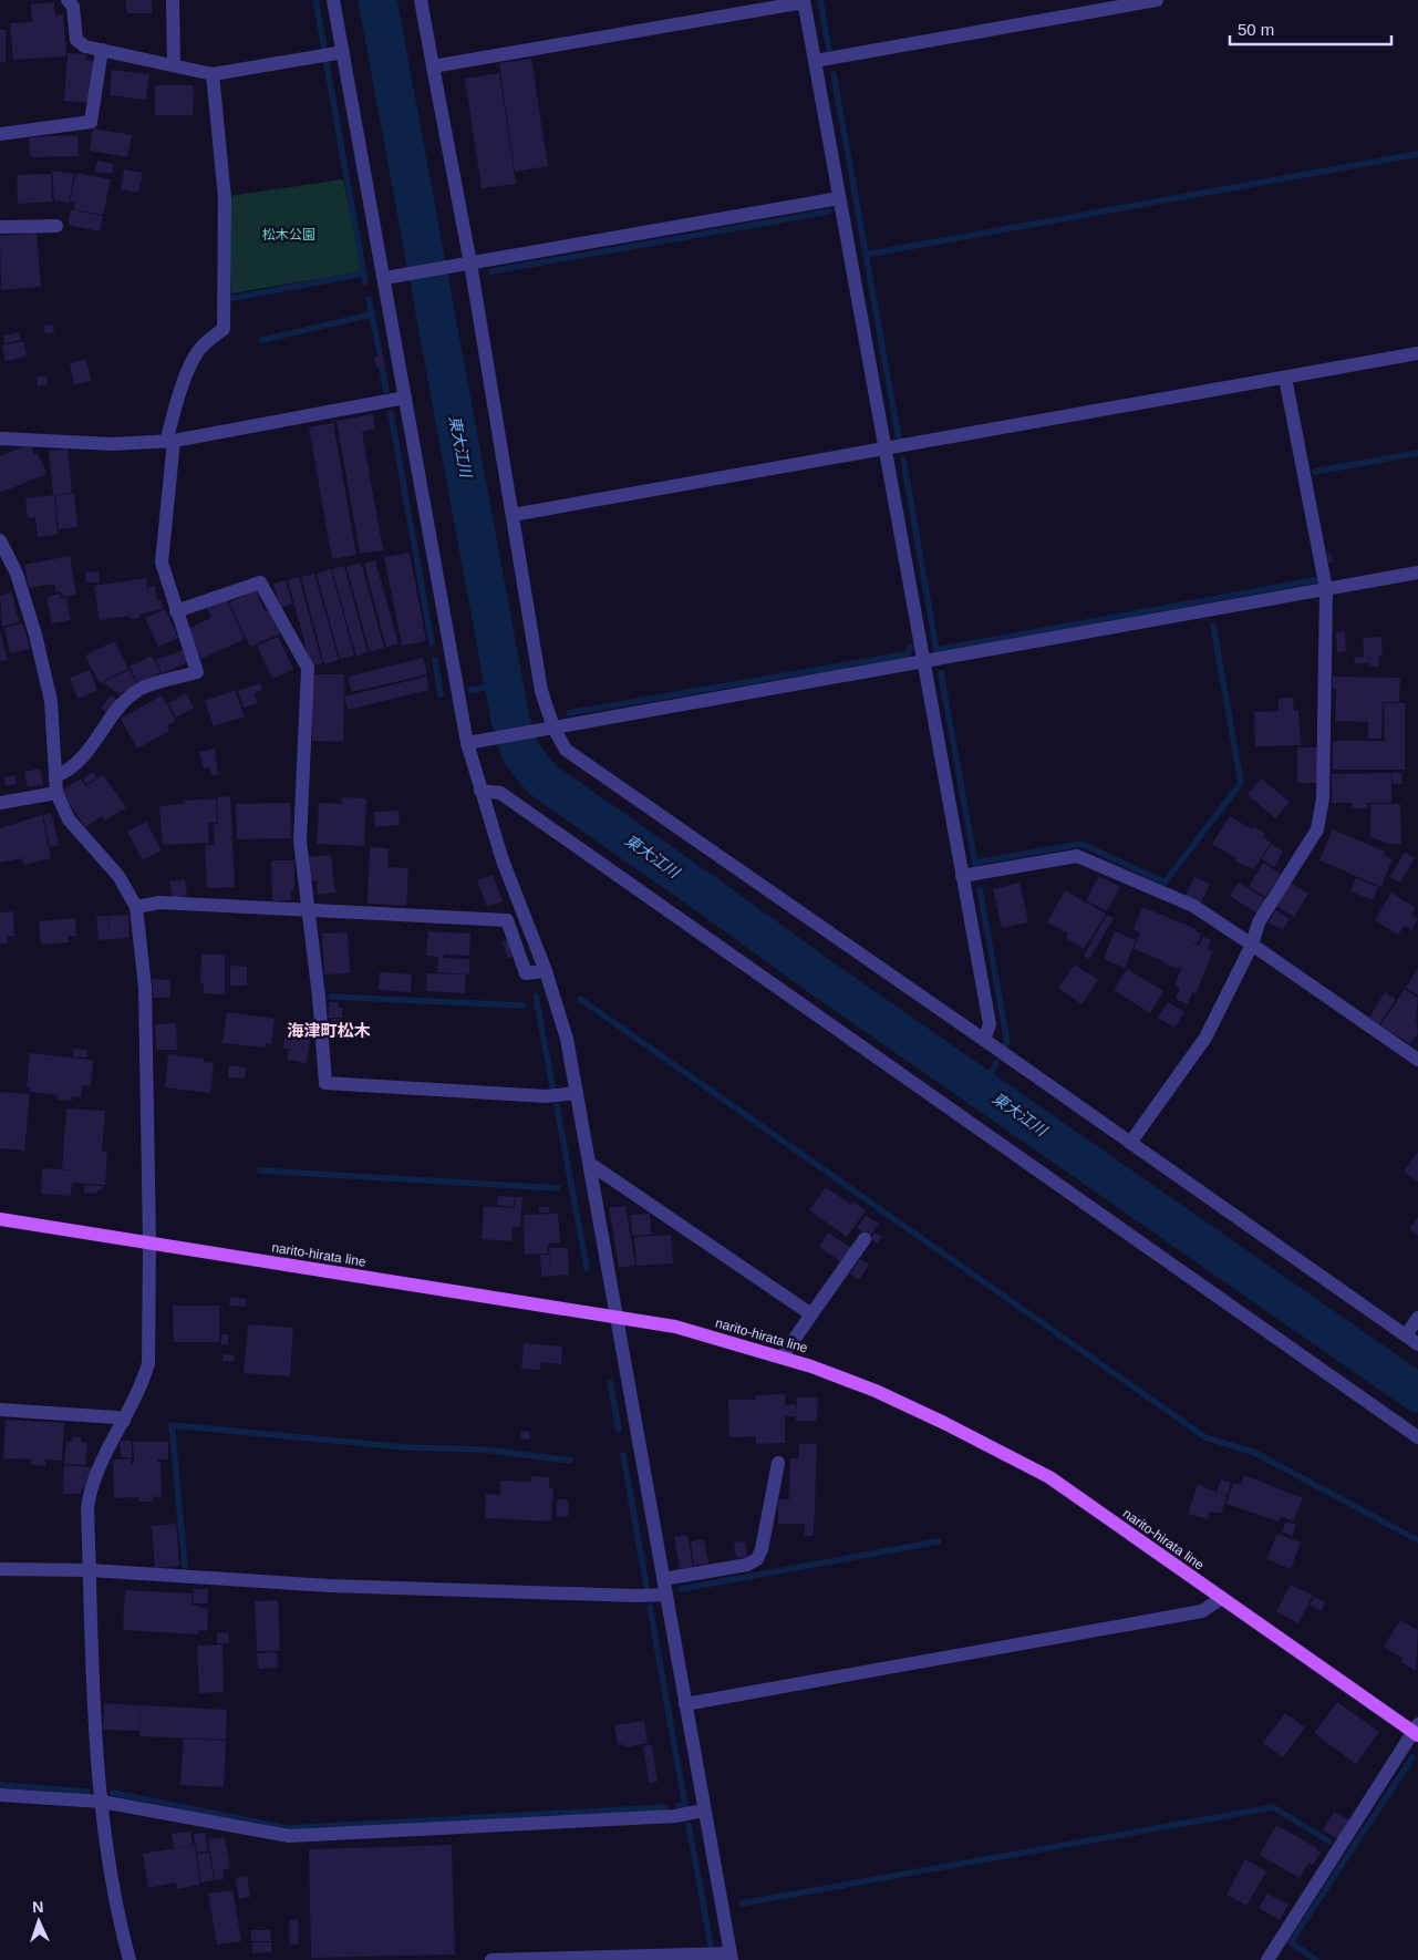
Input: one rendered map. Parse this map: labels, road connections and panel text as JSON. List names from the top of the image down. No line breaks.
{"streets":{"main road":["narito-hirata line"]},"districts":["海津町松木"],"water":["東大江川"],"parks":["松木公園"],"scale_bar":"50 m","north":"top"}
